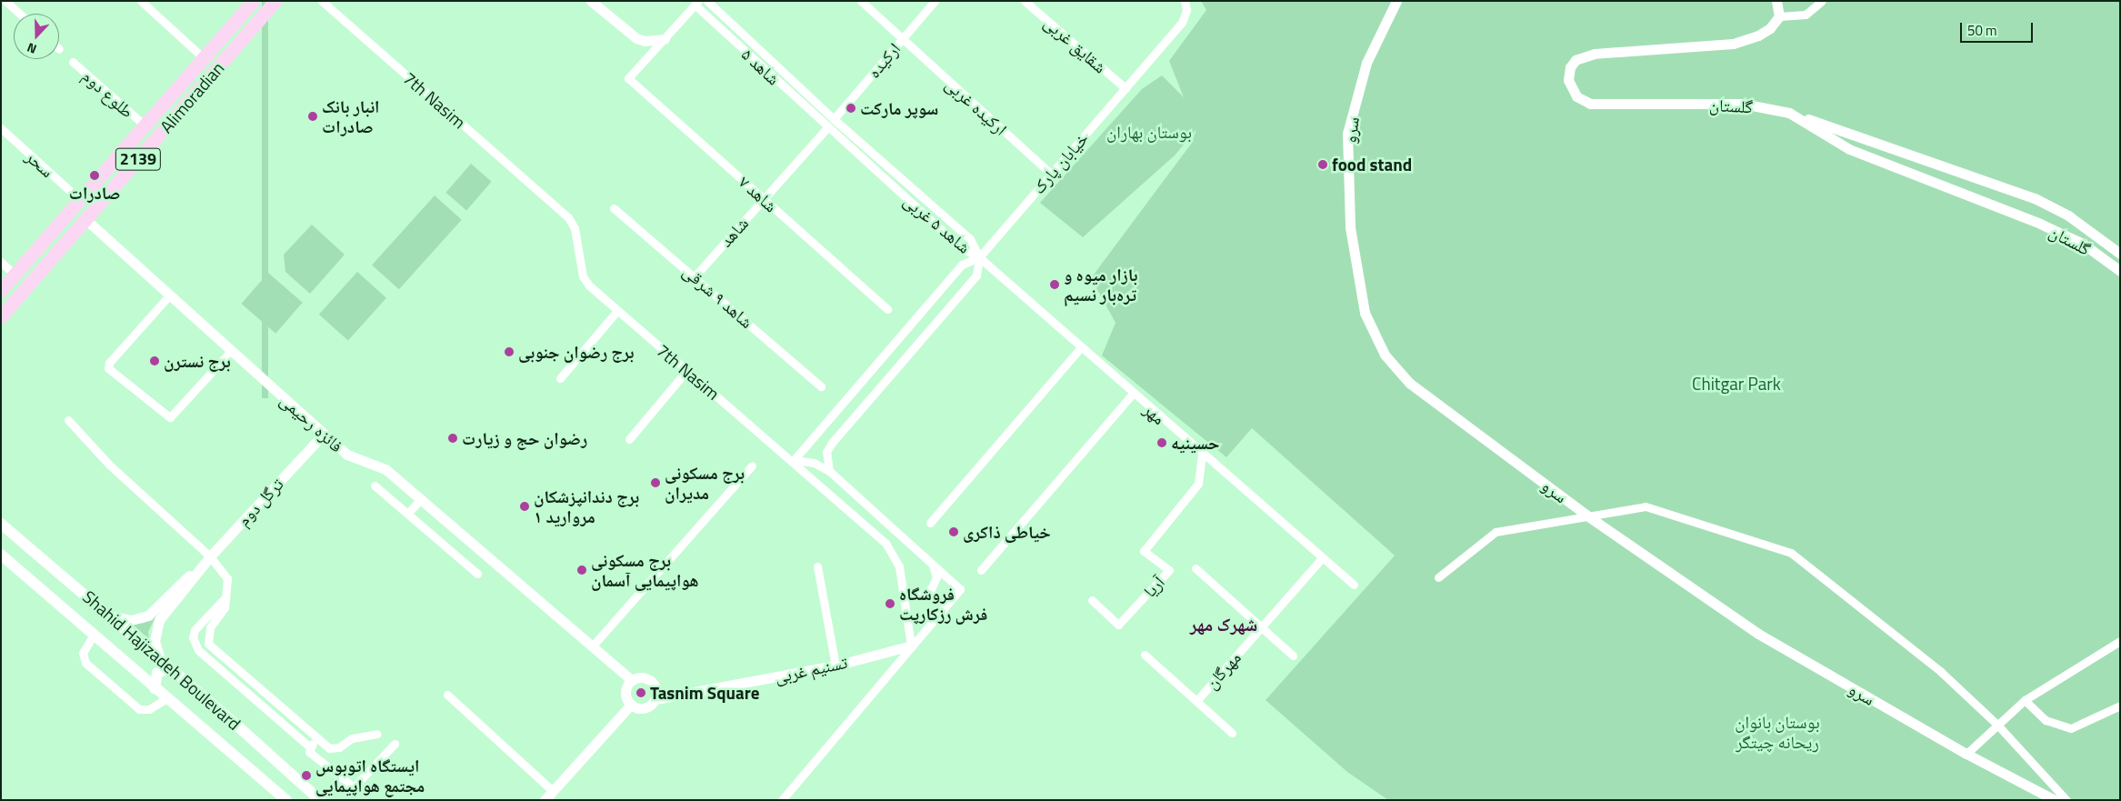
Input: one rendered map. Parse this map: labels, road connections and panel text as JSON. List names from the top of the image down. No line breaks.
{"streets":{"main road":["Alimoradian","2139","Shahid Hajizadeh Boulevard"],"street":["شقایق غربی","ارکیده","شاهد ۵","طلوع دوم","7th Nasim","گلستان","ارکیده غربی","سرو","خیابان پارک","سحر","شاهد ۷","شاهد ۵ غربی","شاهد","شاهد ۹ شرقی","مهر","فائزه رحیمی","ترگل دوم","آریا","تسنیم غربی","مهرگان"]},"crossings":[["شقایق غربی","خیابان پارک"],["ارکیده","شاهد ۵"],["ارکیده","ارکیده غربی"],["ارکیده","شاهد ۵ غربی"],["شاهد ۵","شاهد ۵ غربی"],["شاهد ۵","شاهد"],["طلوع دوم","Alimoradian"],["Alimoradian","سحر"],["Alimoradian","فائزه رحیمی"],["7th Nasim","خیابان پارک"],["7th Nasim","تسنیم غربی"],["ارکیده غربی","خیابان پارک"],["خیابان پارک","شاهد ۵ غربی"],["خیابان پارک","مهر"],["شاهد ۷","شاهد"],["شاهد ۵ غربی","شاهد"],["شاهد ۵ غربی","مهر"],["شاهد","شاهد ۹ شرقی"],["مهر","آریا"],["مهر","مهرگان"],["فائزه رحیمی","ترگل دوم"],["فائزه رحیمی","تسنیم غربی"],["ترگل دوم","Shahid Hajizadeh Boulevard"]],"districts":["شهرک مهر"],"parks":["بوستان بهاران","Chitgar Park","بوستان بانوان ریحانه چیتگر"],"places":["سوپر مارکت","انبار بانک صادرات","food stand","صادرات","بازار میوه و تره‌بار نسیم","برج رضوان جنوبی","برج نسترن","رضوان حج و زیارت","حسینیه","برج مسکونی مدیران","برج دندانپزشکان مروارید ۱","خیاطی ذاکری","برج مسکونی هواپیمایی آسمان","فروشگاه فرش رزکارپت","Tasnim Square","ایستگاه اتوبوس مجتمع هواپیمایی"],"scale_bar":"50 m","north":"bottom"}
